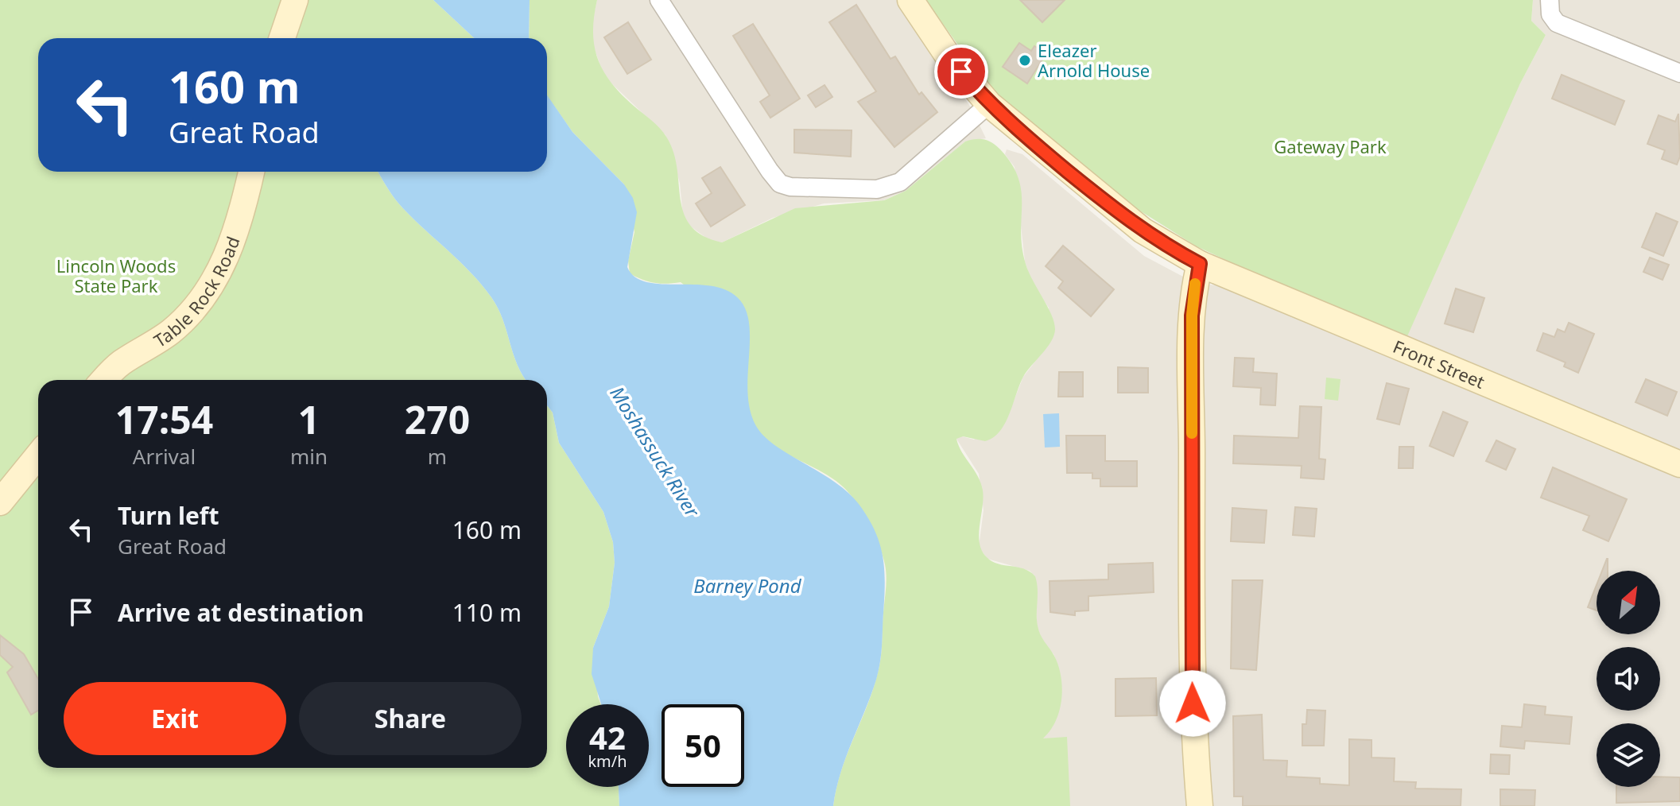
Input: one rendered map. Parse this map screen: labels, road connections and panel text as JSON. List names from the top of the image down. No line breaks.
{"streets":{"main road":["Table Rock Road","Front Street"]},"water":["Moshassuck River","Barney Pond"],"parks":["Gateway Park","Lincoln Woods State Park"],"places":["Eleazer Arnold House"],"north":"top right","page":{"turn":["160 m","Great Road"],"eta":["17:54","Arrival","1","min","270","m"],"list":[{"name":"Turn left","note":"Great Road","value":"160 m"},{"name":"Arrive at destination","value":"110 m"}],"buttons":["Exit","Share"],"speed":"42 km/h","limit":"50"}}
